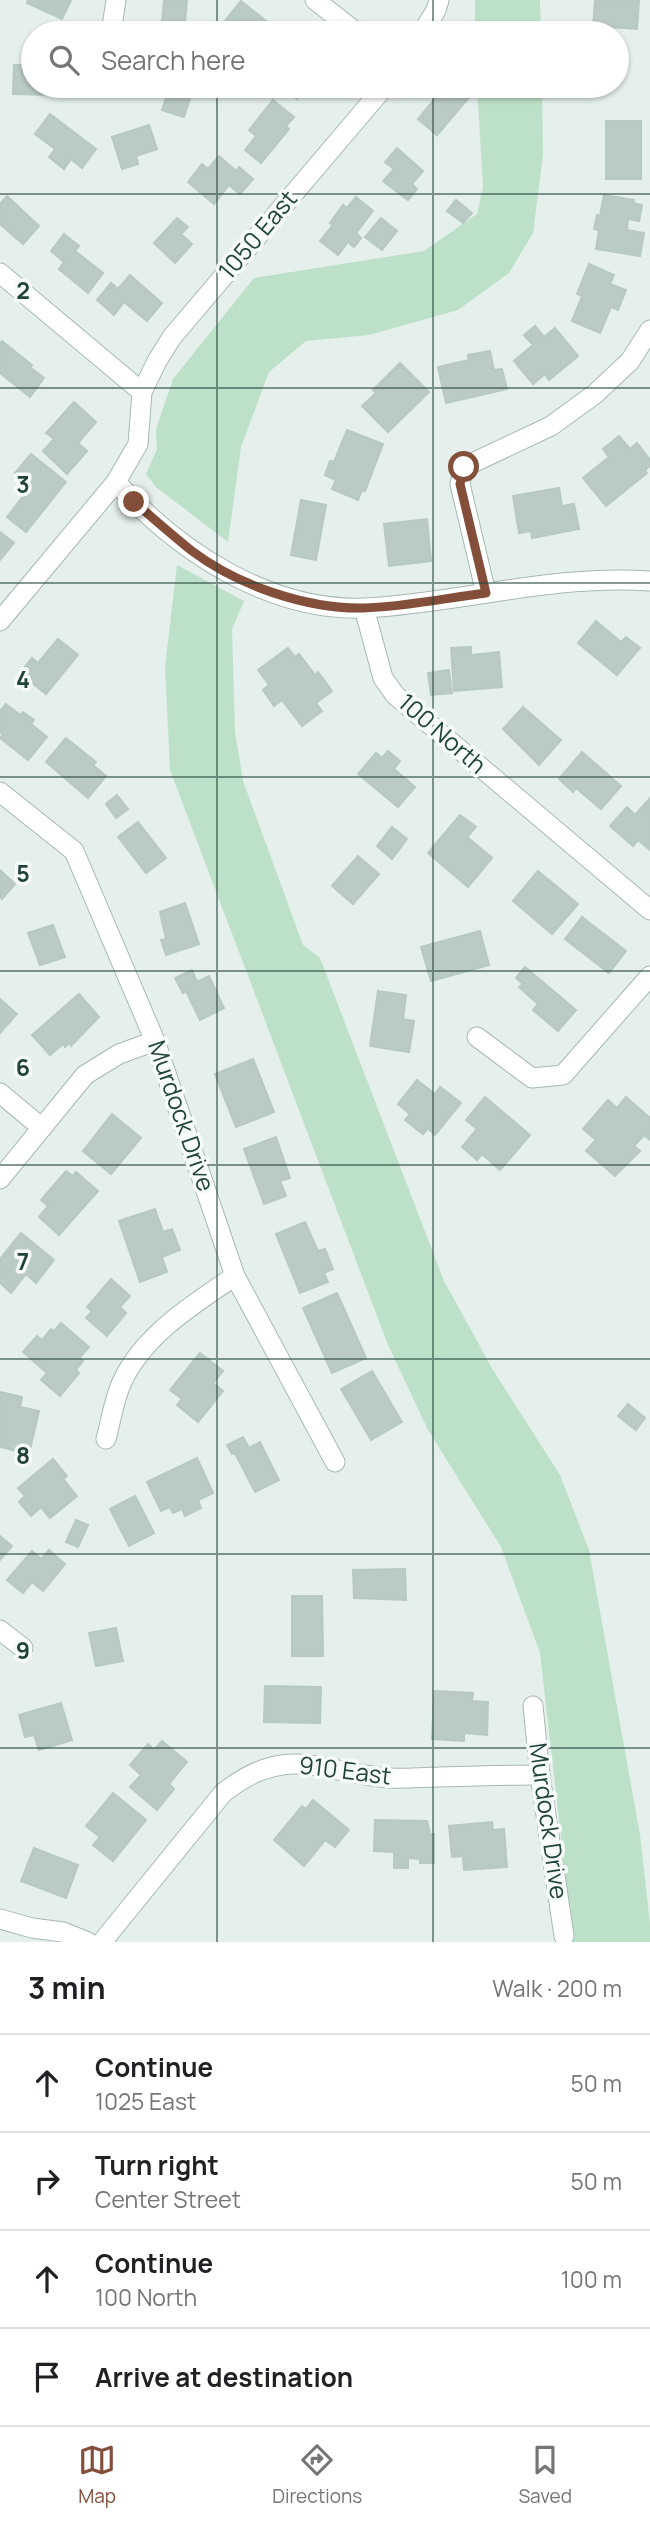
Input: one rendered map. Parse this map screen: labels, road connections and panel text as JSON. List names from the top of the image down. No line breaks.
{"streets":{"street":["1050 East","100 North","Murdock Drive","910 East"]},"crossings":[["Murdock Drive","910 East"]],"page":{"search":"Search here","heading":["3 min","Walk · 200 m"],"list":[["Continue","1025 East","50 m"],["Turn right","Center Street","50 m"],["Continue","100 North","100 m"],"Arrive at destination"],"nav":["Map","Directions","Saved"]},"grid":{"rows":["2","3","4","5","6","7","8","9"]}}
